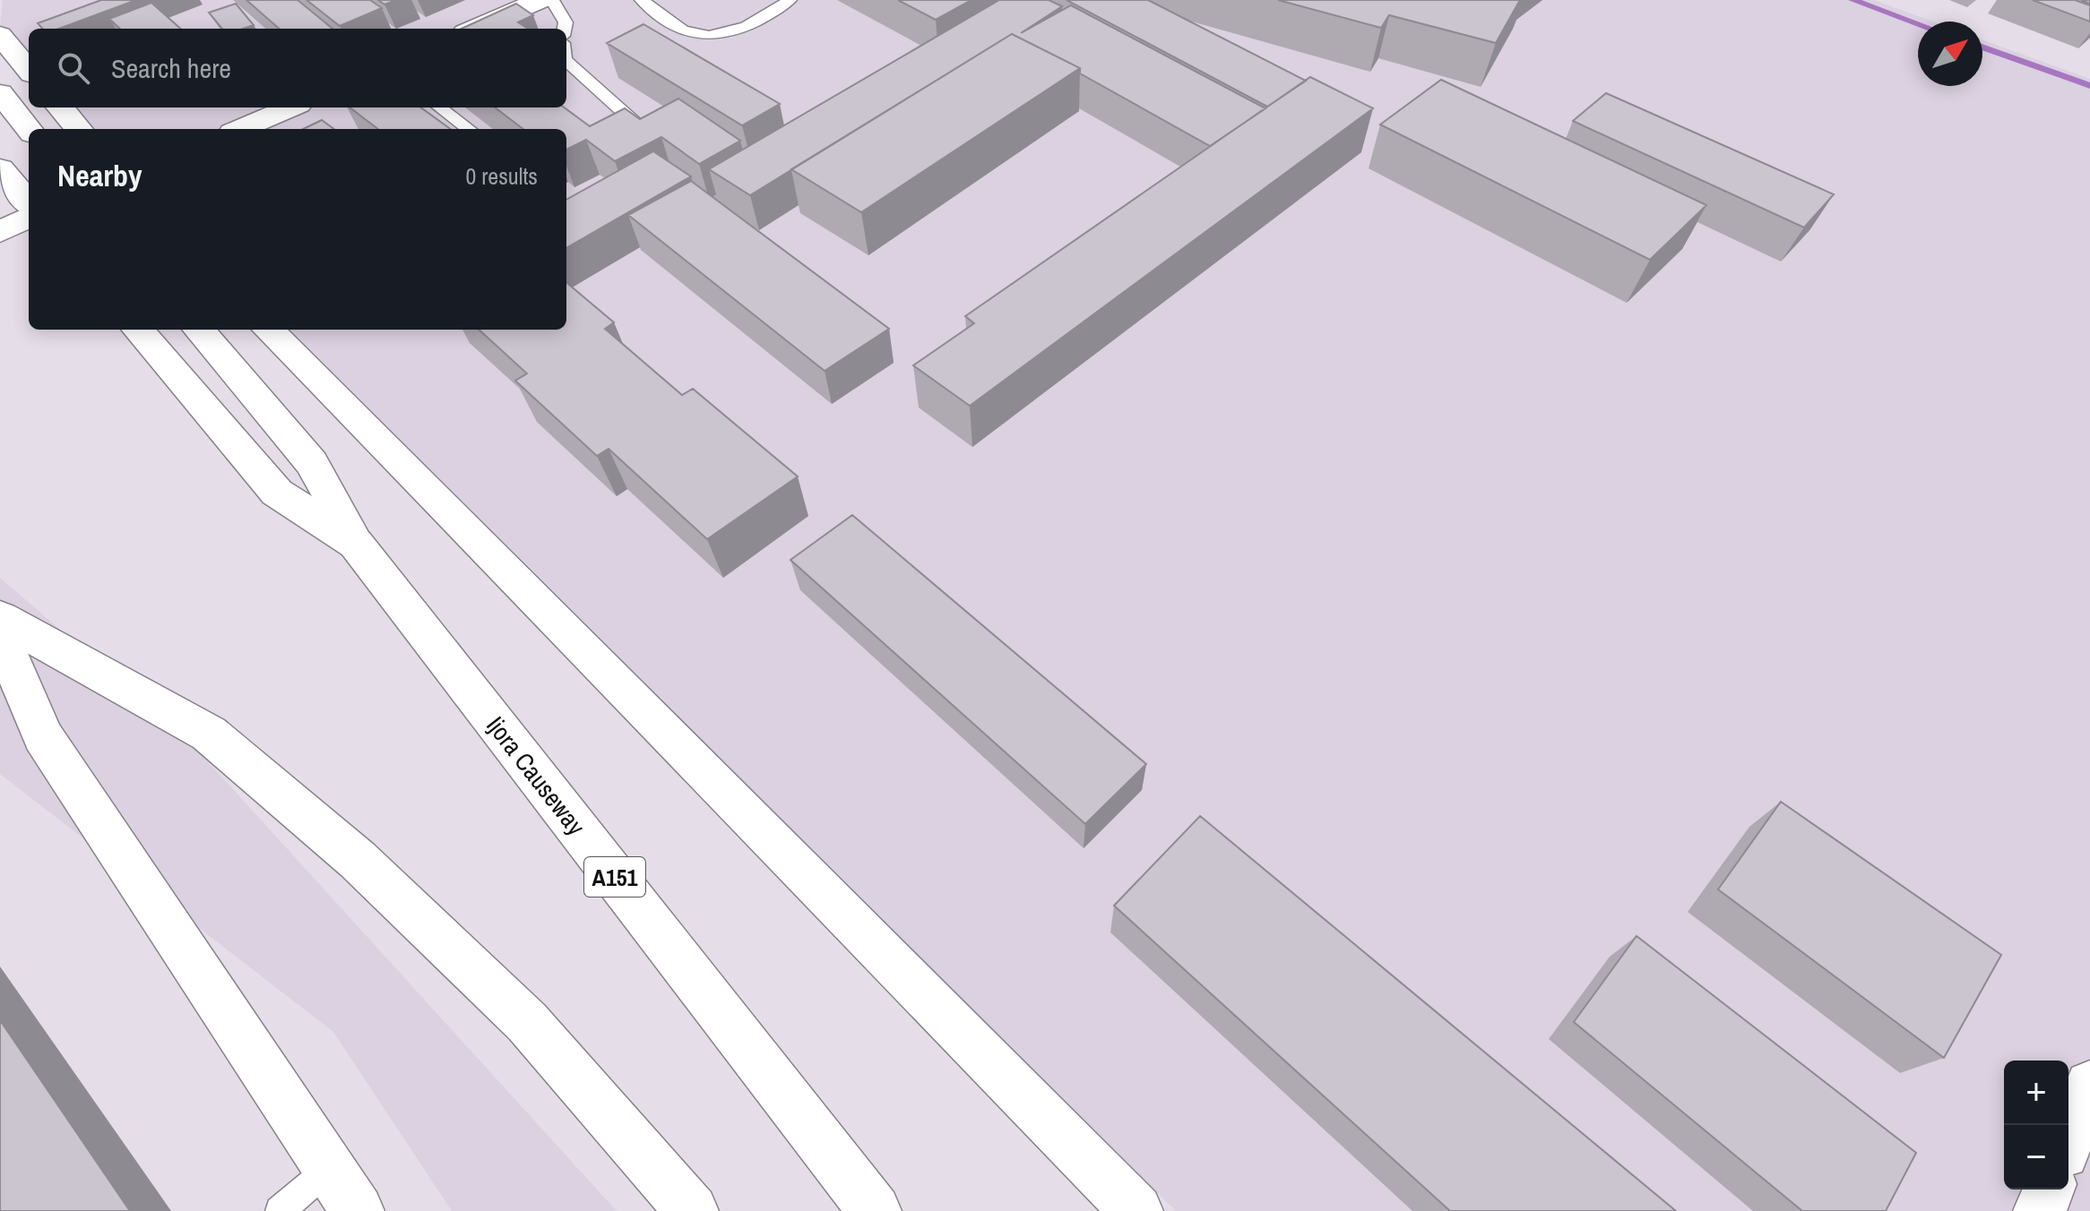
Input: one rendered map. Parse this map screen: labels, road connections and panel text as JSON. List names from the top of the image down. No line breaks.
{"streets":{"main road":["Ijora Causeway","A151"]},"north":"top right","page":{"search":"Search here","heading":["Nearby","0 results"],"map_buttons":["+","−"]}}
